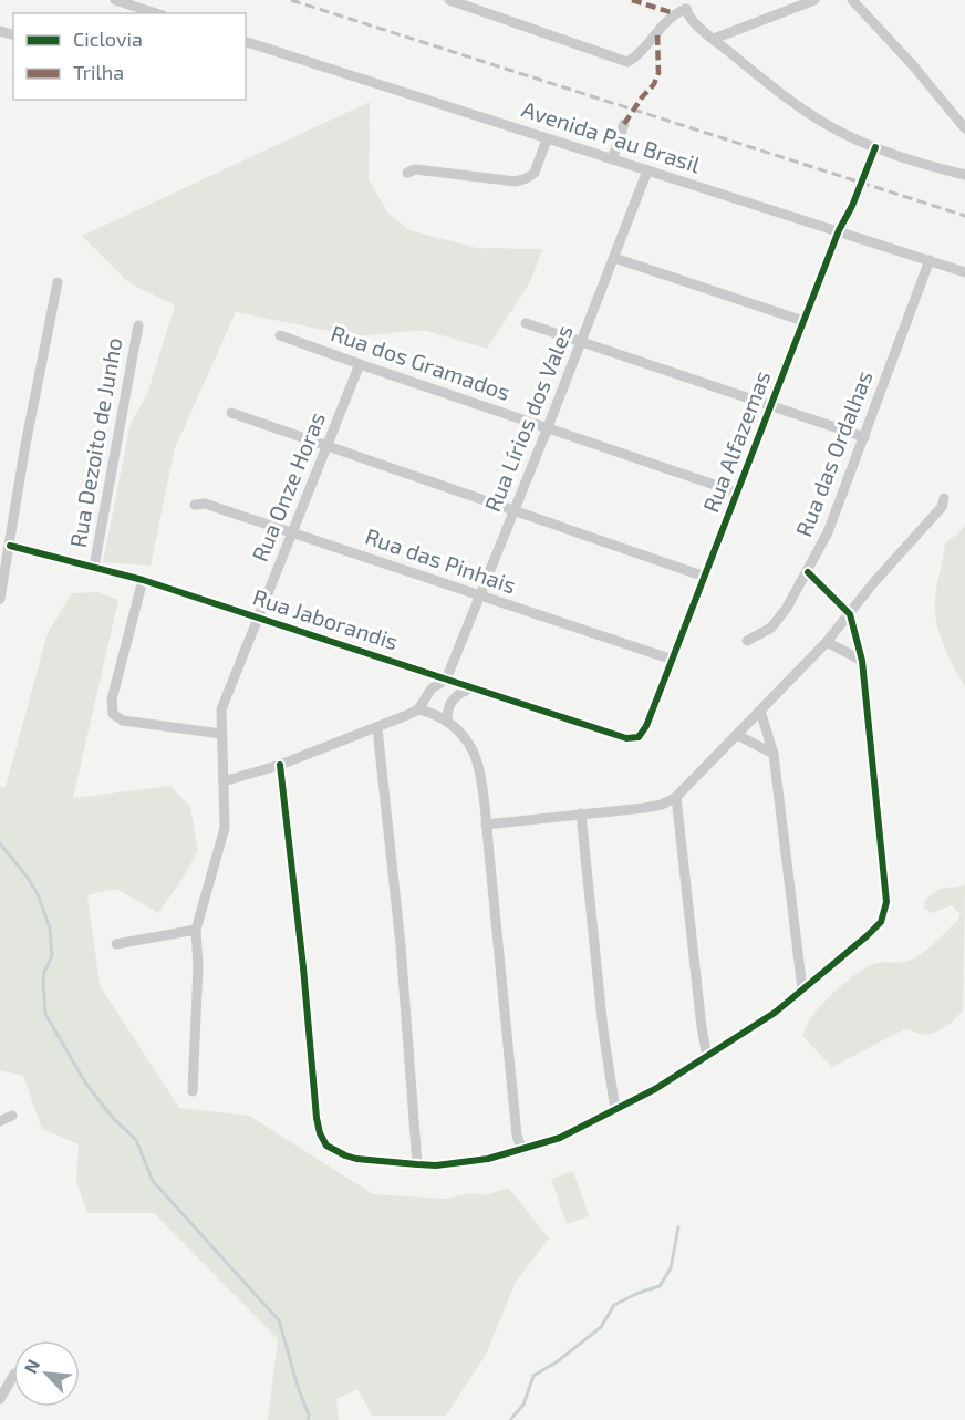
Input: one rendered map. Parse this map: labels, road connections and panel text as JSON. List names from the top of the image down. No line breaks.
{"streets":{"street":["Avenida Pau Brasil","Rua dos Gramados","Rua Lírios dos Vales","Rua Alfazemas","Rua Dezoito de Junho","Rua das Ordalhas","Rua Onze Horas","Rua das Pinhais","Rua Jaborandis"]},"crossings":[["Avenida Pau Brasil","Rua Lírios dos Vales"],["Avenida Pau Brasil","Rua Alfazemas"],["Avenida Pau Brasil","Rua das Ordalhas"],["Rua dos Gramados","Rua Lírios dos Vales"],["Rua dos Gramados","Rua Alfazemas"],["Rua dos Gramados","Rua Onze Horas"],["Rua Lírios dos Vales","Rua das Pinhais"],["Rua Lírios dos Vales","Rua Jaborandis"],["Rua Alfazemas","Rua das Pinhais"],["Rua Alfazemas","Rua Jaborandis"],["Rua Dezoito de Junho","Rua Jaborandis"],["Rua Onze Horas","Rua das Pinhais"],["Rua Onze Horas","Rua Jaborandis"]],"legend":["Ciclovia","Trilha"],"north":"top left"}
